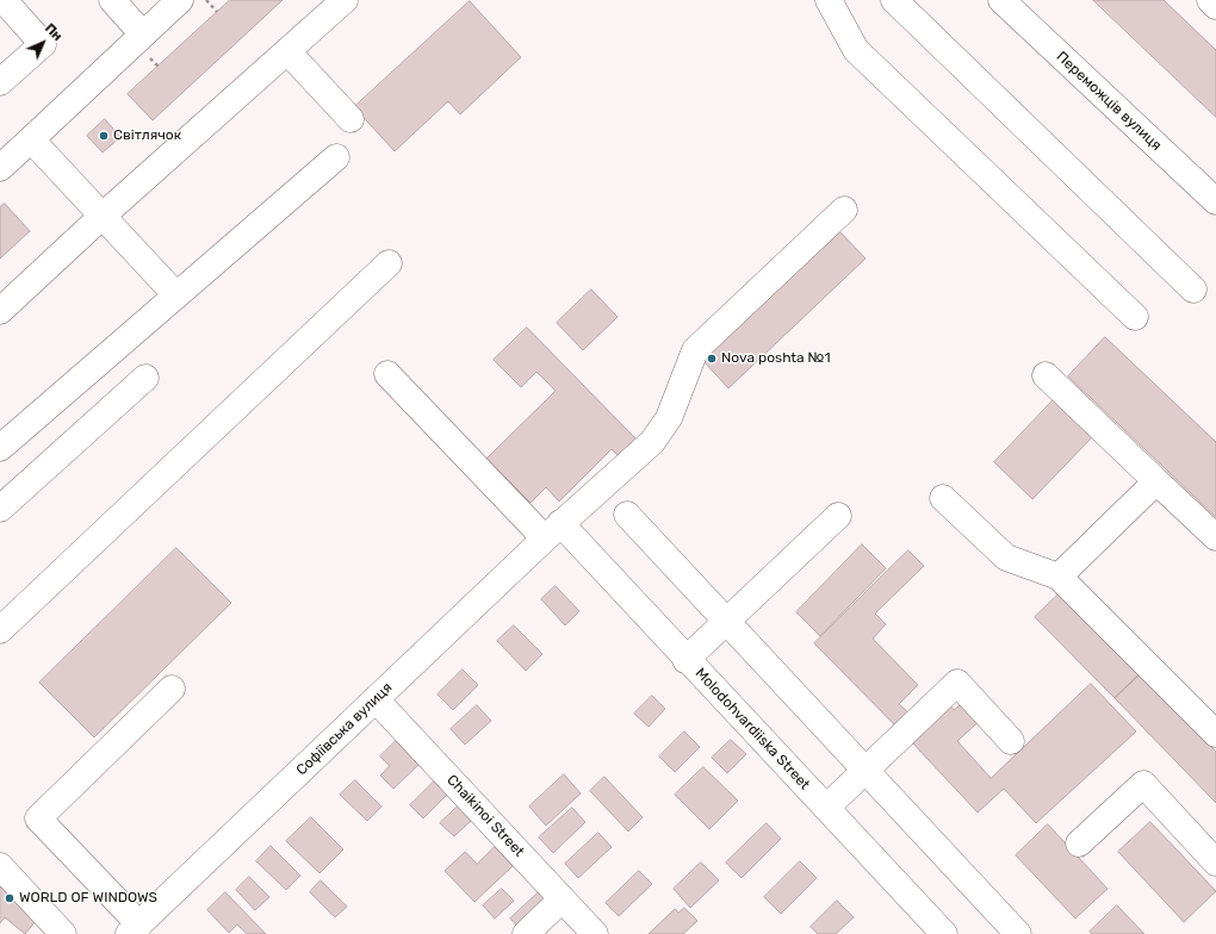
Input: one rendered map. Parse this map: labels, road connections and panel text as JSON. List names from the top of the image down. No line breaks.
{"streets":{"street":["Переможців вулиця","Софіївська вулиця","Molodohvardiiska Street","Chaikinoi Street"]},"crossings":[["Софіївська вулиця","Molodohvardiiska Street"],["Софіївська вулиця","Chaikinoi Street"]],"places":["Світлячок","Nova poshta №1","WORLD OF WINDOWS"],"north":"top right"}
